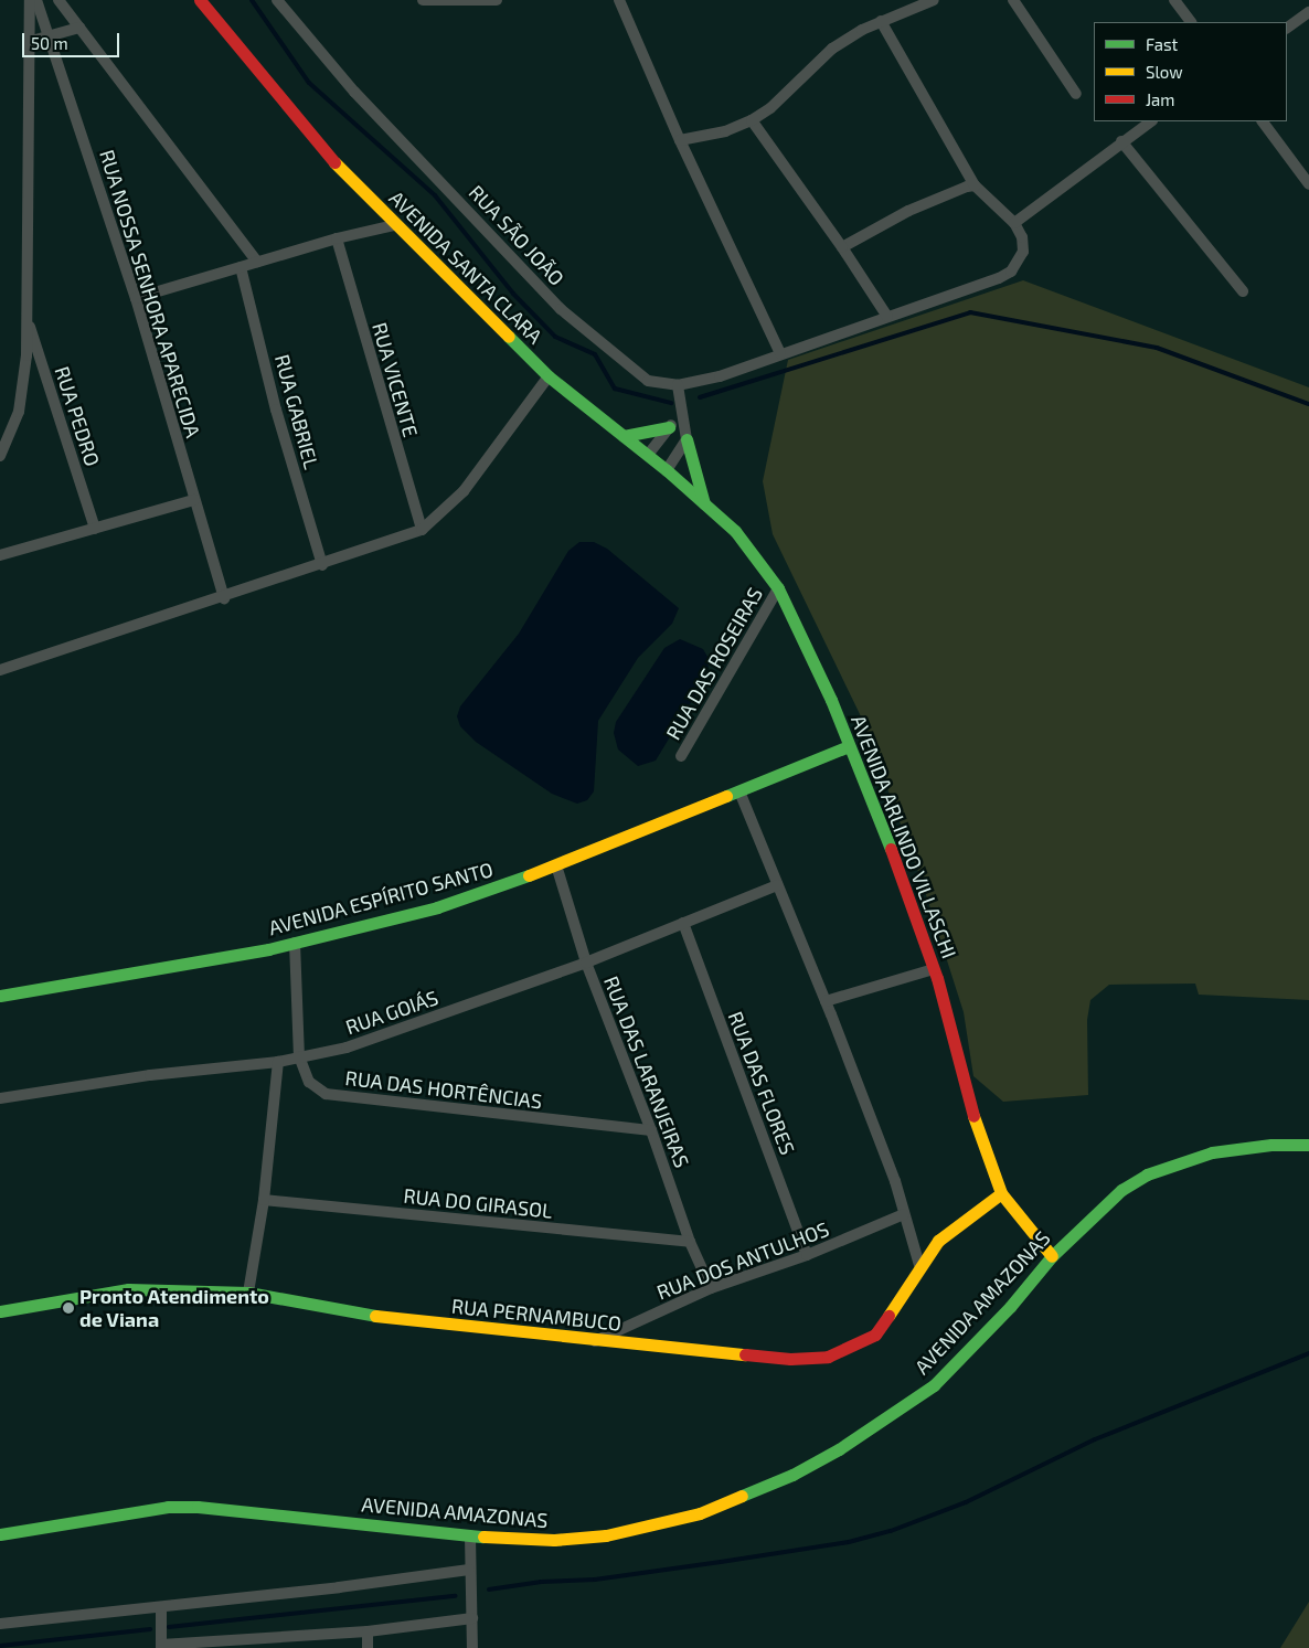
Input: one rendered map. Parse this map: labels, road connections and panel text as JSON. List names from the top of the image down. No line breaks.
{"streets":{"street":["RUA SÃO JOÃO","AVENIDA SANTA CLARA","RUA NOSSA SENHORA APARECIDA","RUA VICENTE","RUA GABRIEL","RUA PEDRO","RUA DAS ROSEIRAS","AVENIDA ARLINDO VILLASCHI","AVENIDA ESPÍRITO SANTO","RUA GOIÁS","RUA DAS LARANJEIRAS","RUA DAS FLORES","RUA DAS HORTÊNCIAS","RUA DO GIRASOL","RUA DOS ANTULHOS","AVENIDA AMAZONAS","RUA PERNAMBUCO"]},"crossings":[["AVENIDA SANTA CLARA","AVENIDA ARLINDO VILLASCHI"],["RUA DAS ROSEIRAS","AVENIDA ARLINDO VILLASCHI"],["AVENIDA ARLINDO VILLASCHI","AVENIDA ESPÍRITO SANTO"],["AVENIDA ARLINDO VILLASCHI","AVENIDA AMAZONAS"],["AVENIDA ARLINDO VILLASCHI","RUA PERNAMBUCO"],["AVENIDA ESPÍRITO SANTO","RUA DAS LARANJEIRAS"],["AVENIDA ESPÍRITO SANTO","RUA DAS HORTÊNCIAS"],["RUA GOIÁS","RUA DAS LARANJEIRAS"],["RUA GOIÁS","RUA DAS FLORES"],["RUA GOIÁS","RUA DAS HORTÊNCIAS"],["RUA DAS LARANJEIRAS","RUA DAS HORTÊNCIAS"],["RUA DAS LARANJEIRAS","RUA DO GIRASOL"],["RUA DAS LARANJEIRAS","RUA DOS ANTULHOS"],["RUA DAS FLORES","RUA DOS ANTULHOS"],["RUA DOS ANTULHOS","RUA PERNAMBUCO"]],"places":["Pronto Atendimento de Viana"],"legend":["Fast","Slow","Jam"],"scale_bar":"50 m"}
